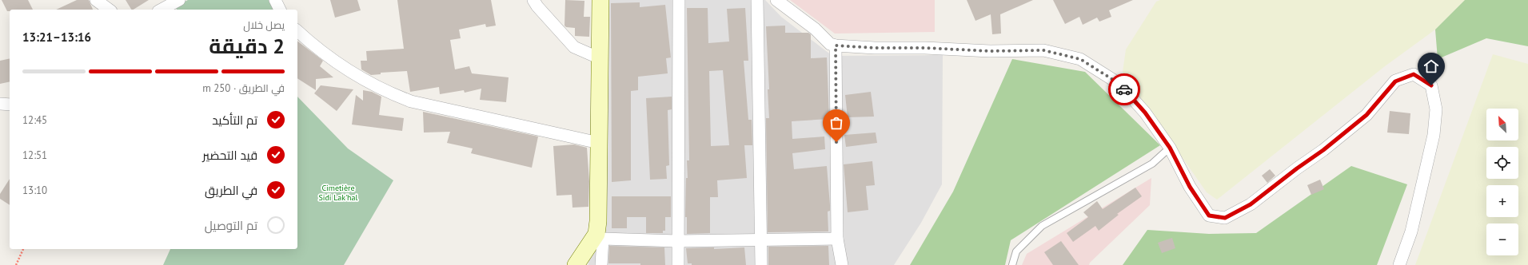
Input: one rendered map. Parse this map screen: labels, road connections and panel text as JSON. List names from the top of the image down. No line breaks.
{"parks":["Cimetière Sidi Lak'hal"],"north":"top left","page":{"heading":["2 دقيقة","يصل خلال","13:16–13:21"],"bar":"في الطريق · 250 m","list":[["تم التأكيد","12:45"],["قيد التحضير","12:51"],["في الطريق","13:10"],"تم التوصيل"],"map_buttons":["+","−"]}}
